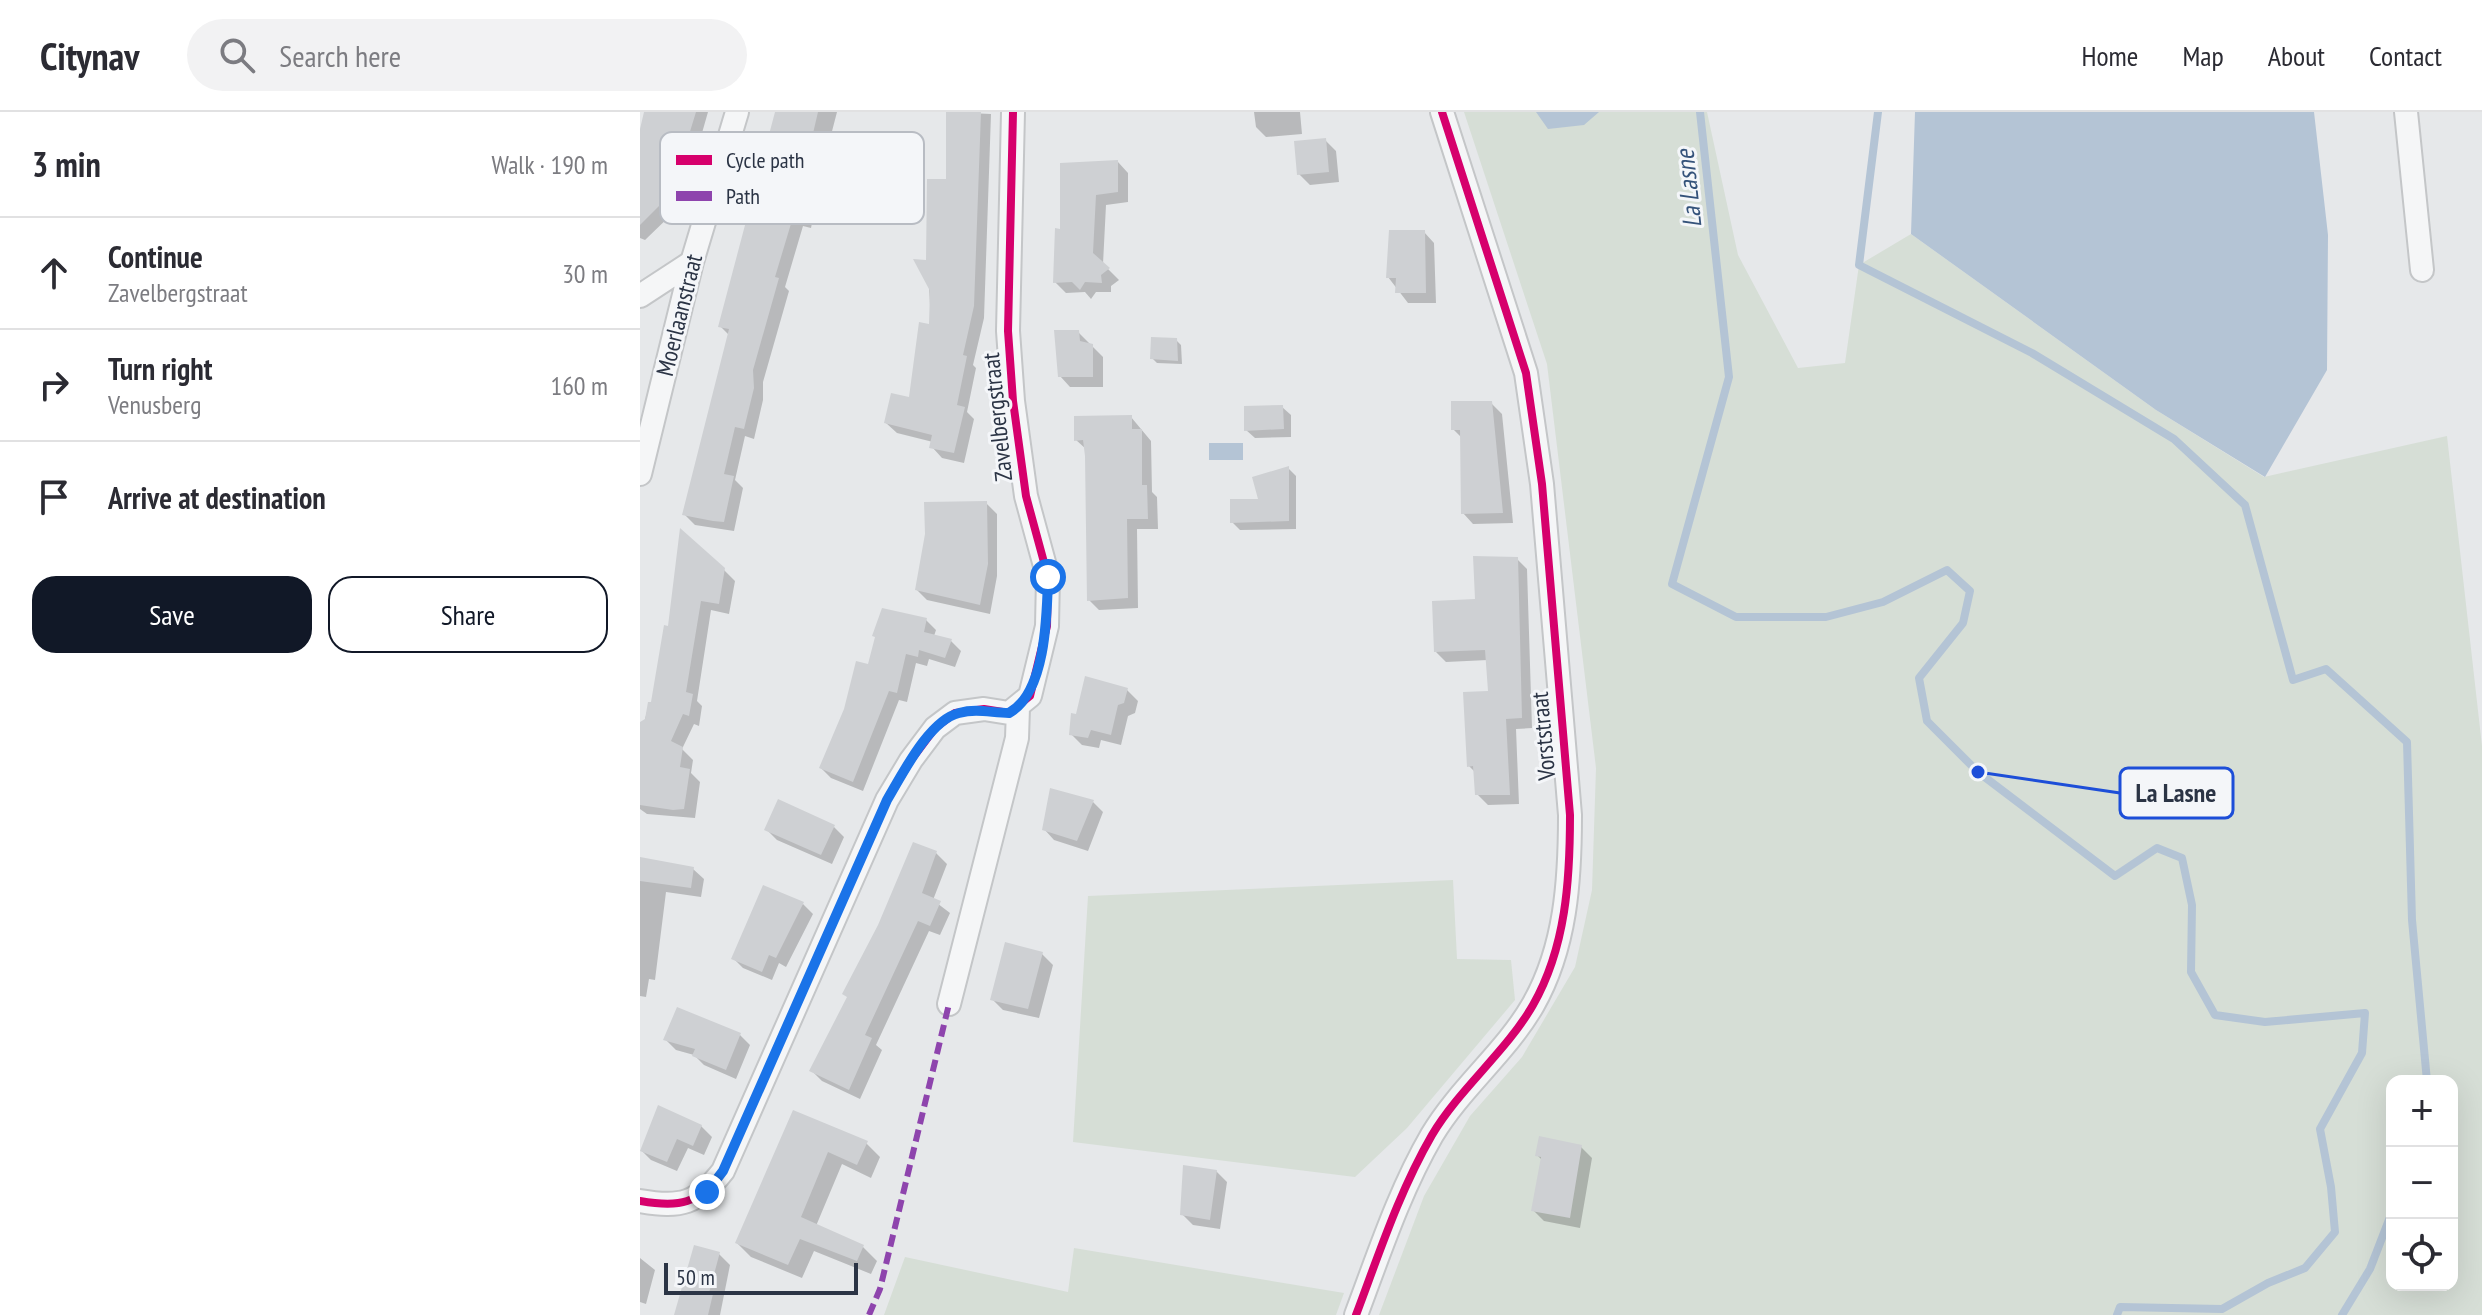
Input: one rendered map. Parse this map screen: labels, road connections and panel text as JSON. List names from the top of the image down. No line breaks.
{"streets":{"street":["Moerlaanstraat","Zavelbergstraat","Vorststraat"]},"water":["La Lasne"],"places":["La Lasne"],"legend":["Cycle path","Path"],"scale_bar":"50 m","page":{"header":"Citynav","search":"Search here","nav":["Home","Map","About","Contact"],"heading":["3 min","Walk · 190 m"],"list":[["Continue","Zavelbergstraat","30 m"],["Turn right","Venusberg","160 m"],"Arrive at destination"],"buttons":["Save","Share"],"map_buttons":["+","−"],"scale":"50 m"}}
